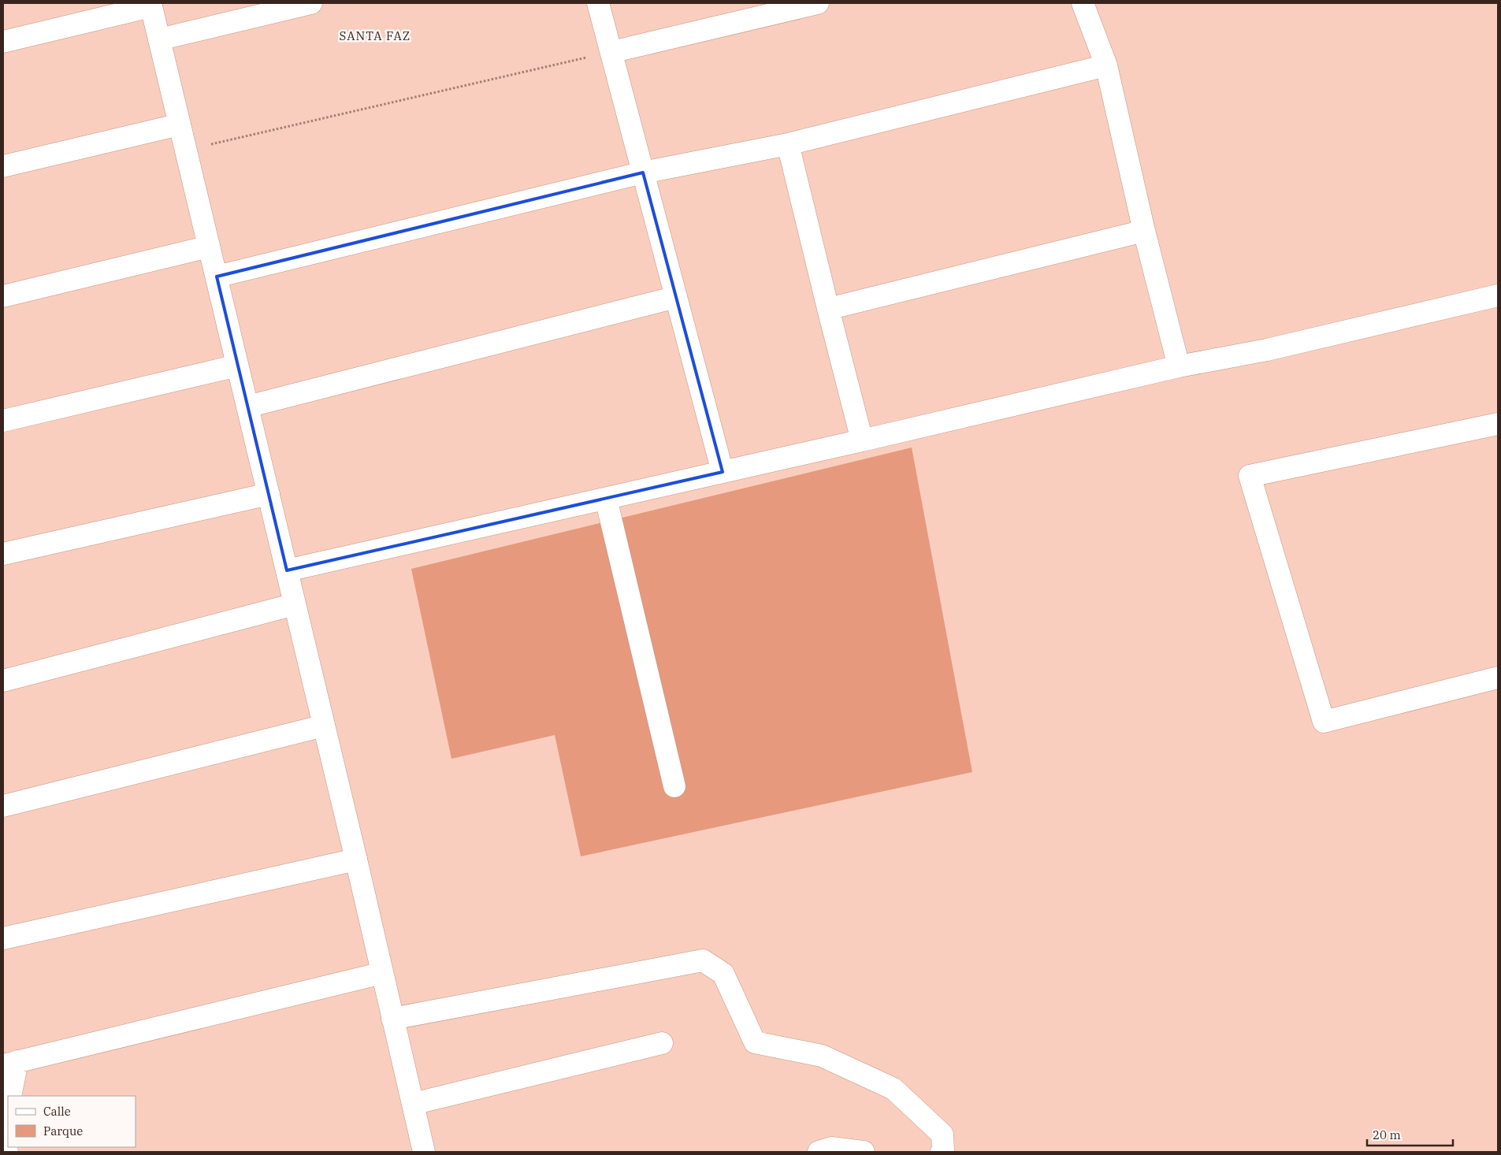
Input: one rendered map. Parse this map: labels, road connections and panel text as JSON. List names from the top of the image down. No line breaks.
{"districts":["SANTA FAZ"],"legend":["Calle","Parque"],"scale_bar":"20 m"}
